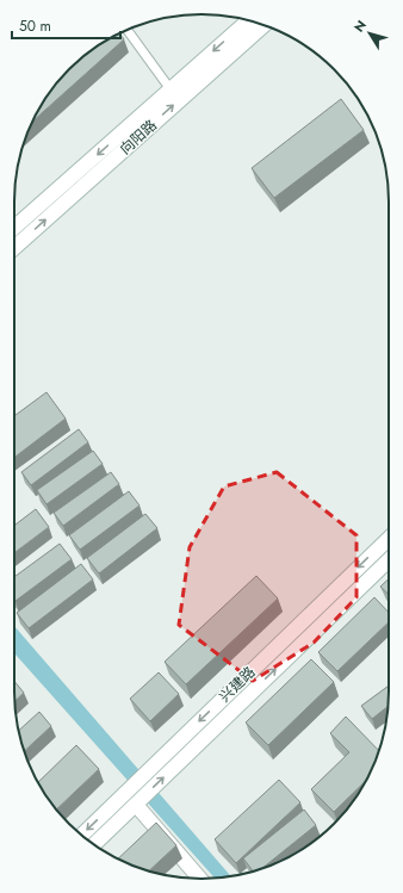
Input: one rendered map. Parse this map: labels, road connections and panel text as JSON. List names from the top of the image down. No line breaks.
{"streets":{"street":["向阳路","兴建路"]},"scale_bar":"50 m","north":"top left"}
